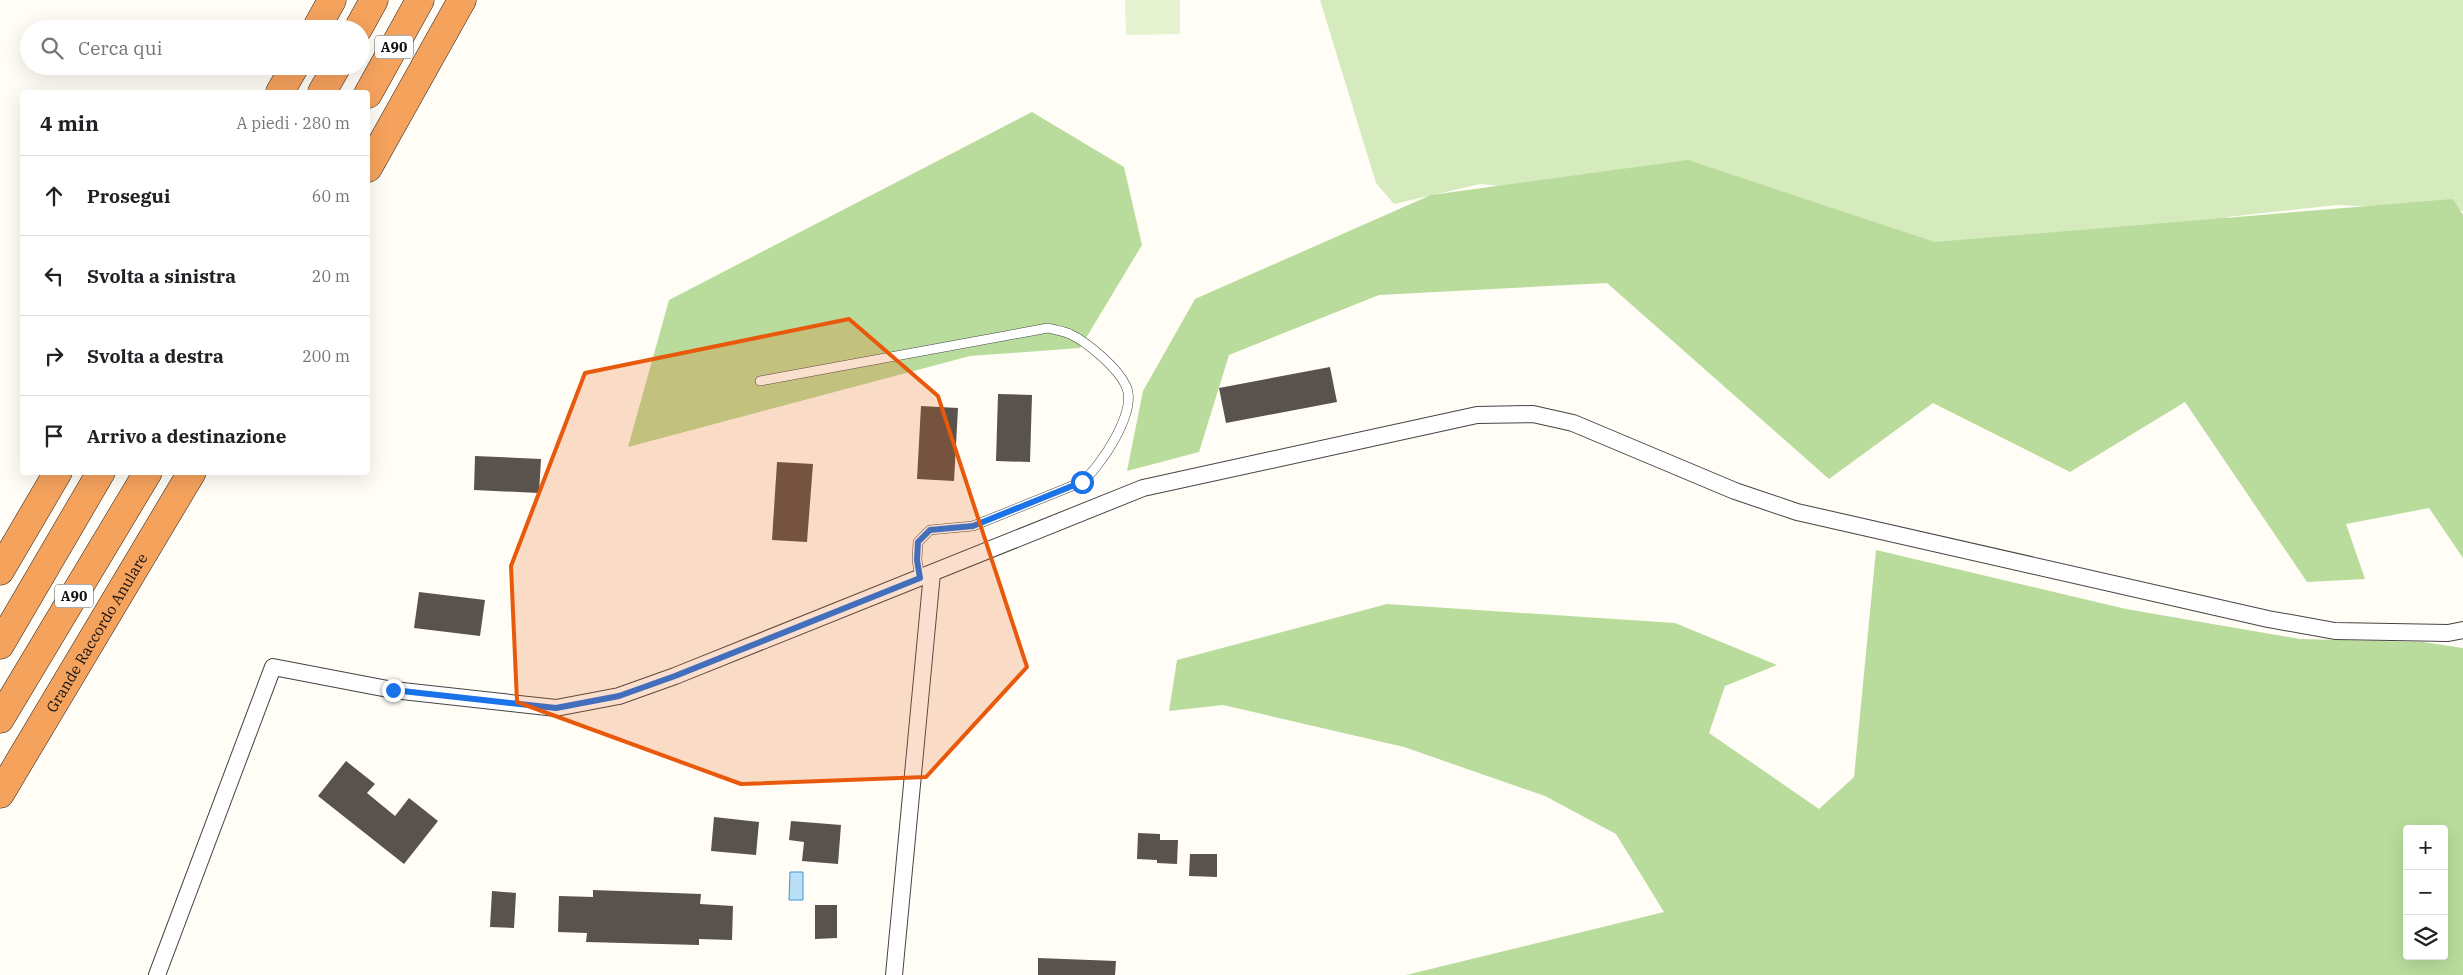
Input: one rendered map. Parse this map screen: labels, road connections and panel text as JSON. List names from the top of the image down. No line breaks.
{"streets":{"highway":["A90","Grande Raccordo Anulare"]},"page":{"search":"Cerca qui","heading":["4 min","A piedi · 280 m"],"list":[["Prosegui","60 m"],["Svolta a sinistra","20 m"],["Svolta a destra","200 m"],"Arrivo a destinazione"],"map_buttons":["+","−"]}}
